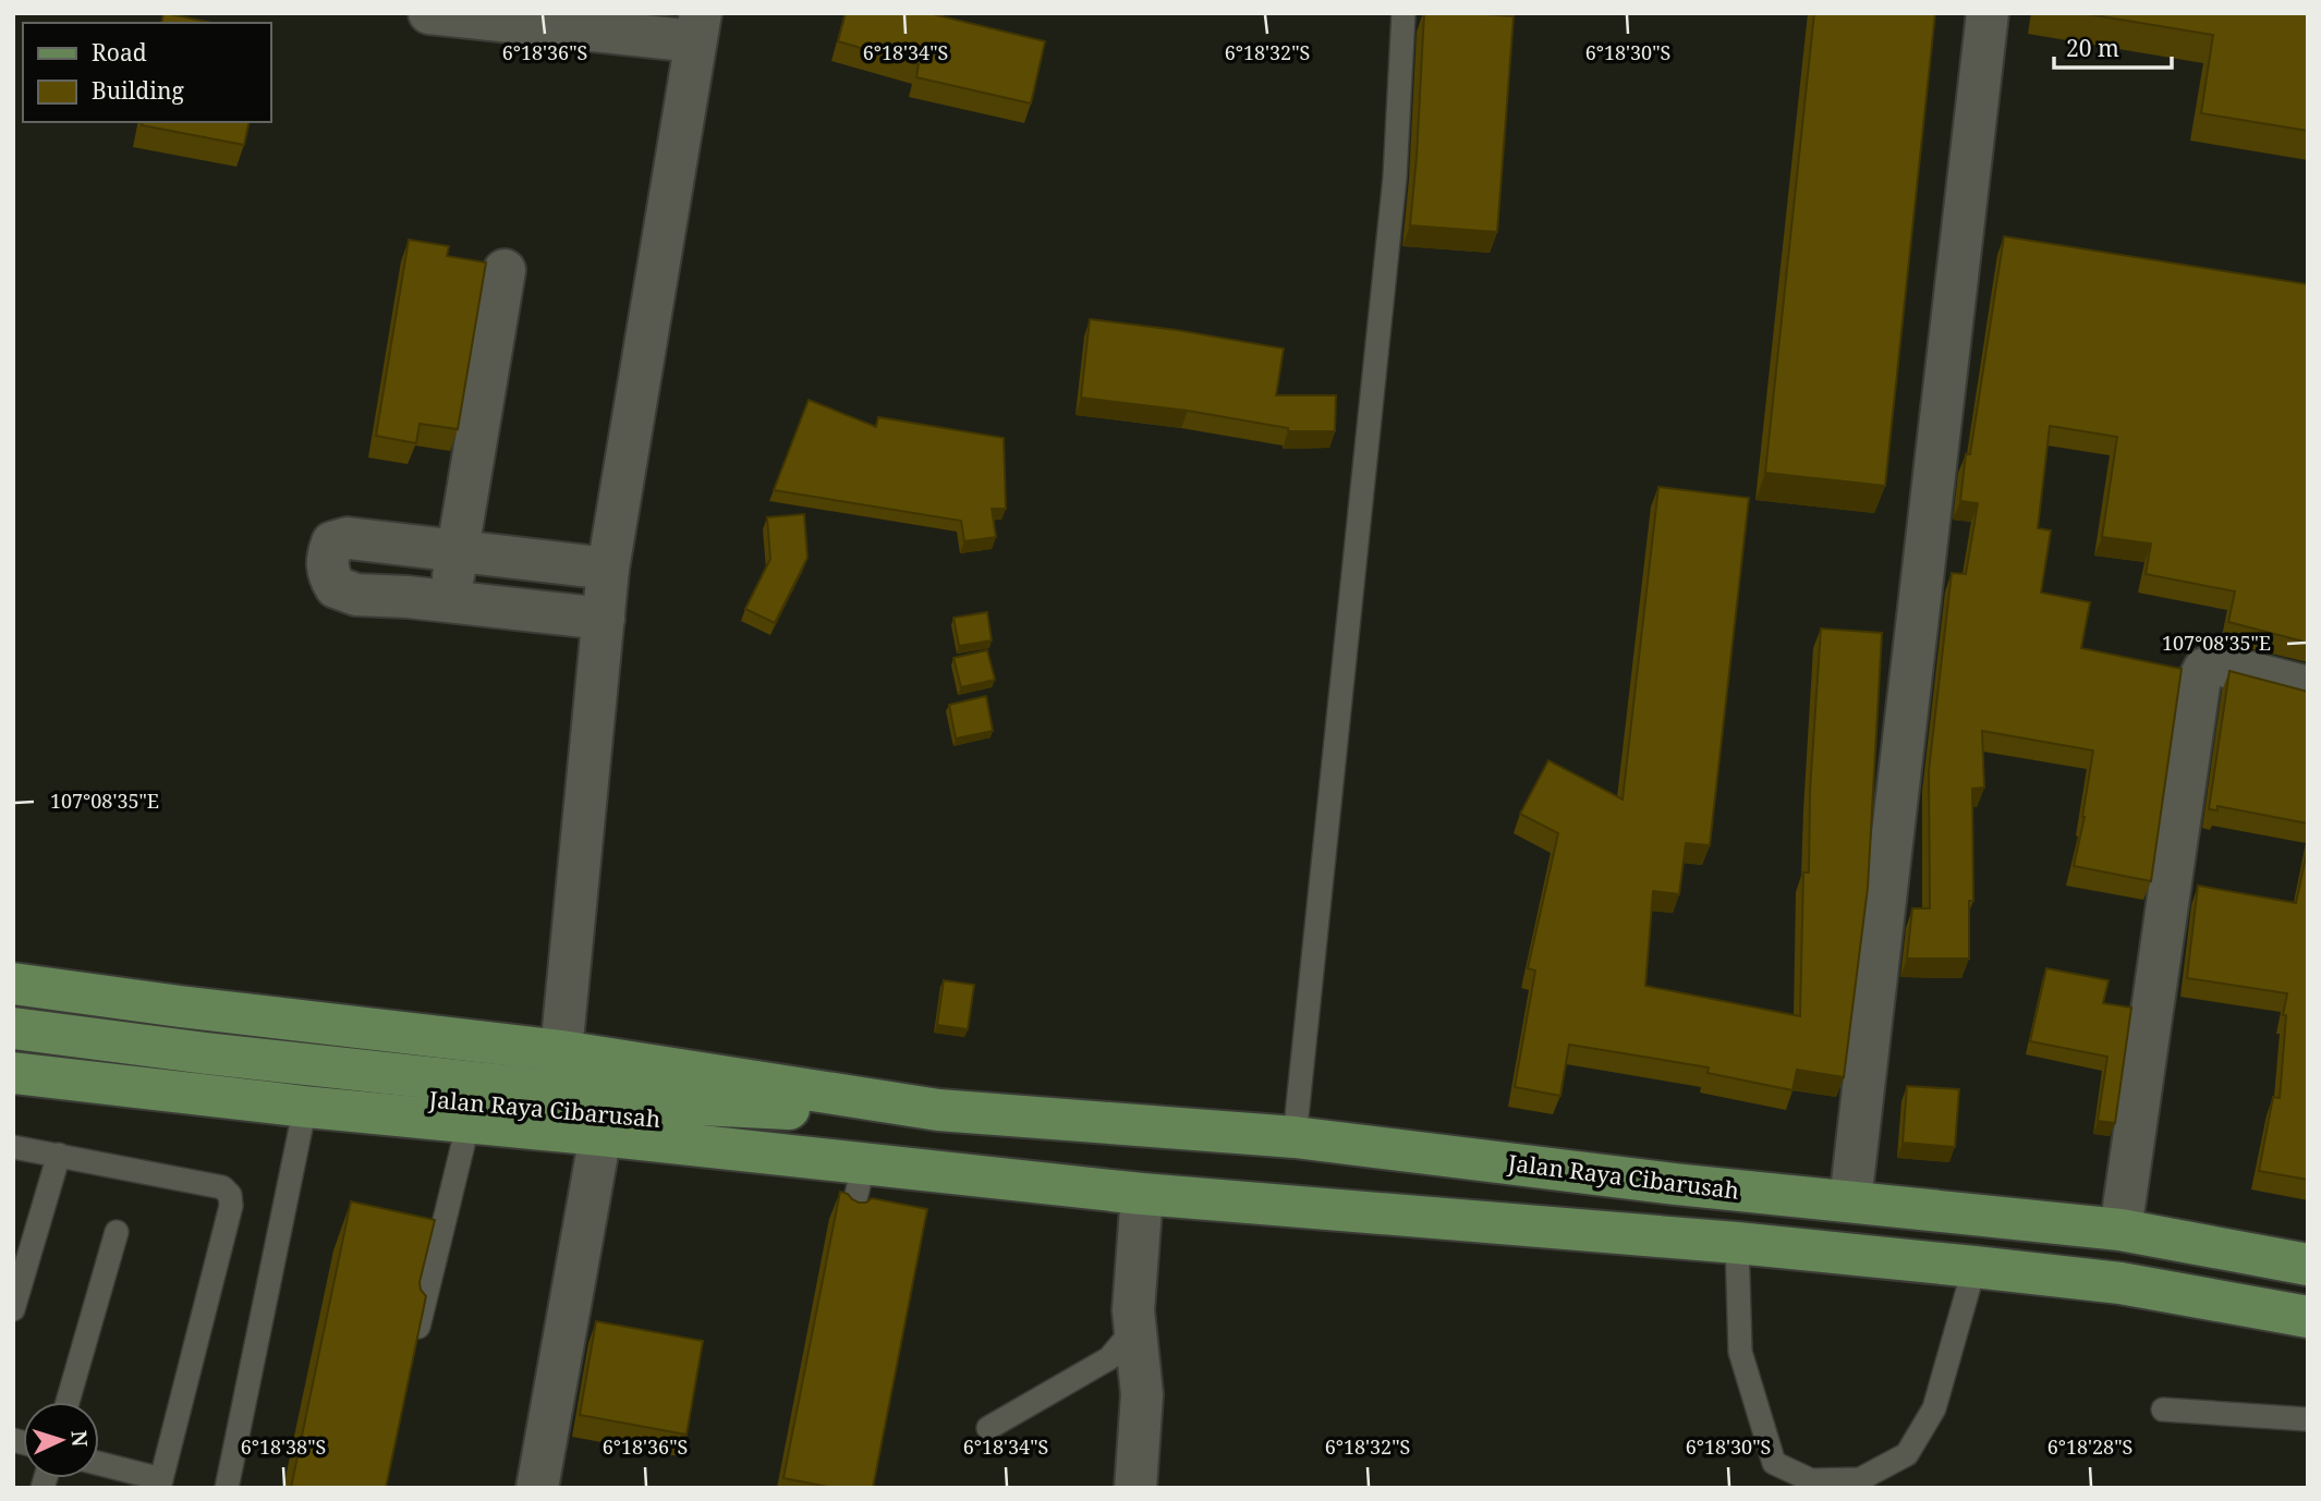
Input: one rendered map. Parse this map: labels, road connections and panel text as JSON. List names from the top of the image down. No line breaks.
{"streets":{"main road":["Jalan Raya Cibarusah"]},"legend":["Road","Building"],"scale_bar":"20 m","north":"right","coordinates":["6°18'36\"S","6°18'34\"S","6°18'32\"S","6°18'30\"S","107°08'35\"E","6°18'38\"S","6°18'28\"S"]}
